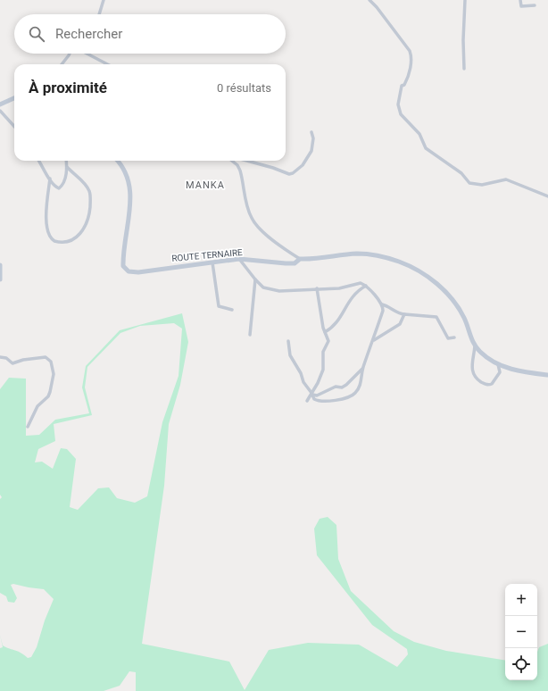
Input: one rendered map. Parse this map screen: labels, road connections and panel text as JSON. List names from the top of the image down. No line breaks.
{"streets":{"street":["ROUTE TERNAIRE"]},"districts":["MANKA"],"page":{"search":"Rechercher","heading":["À proximité","0 résultats"],"map_buttons":["+","−"]}}
